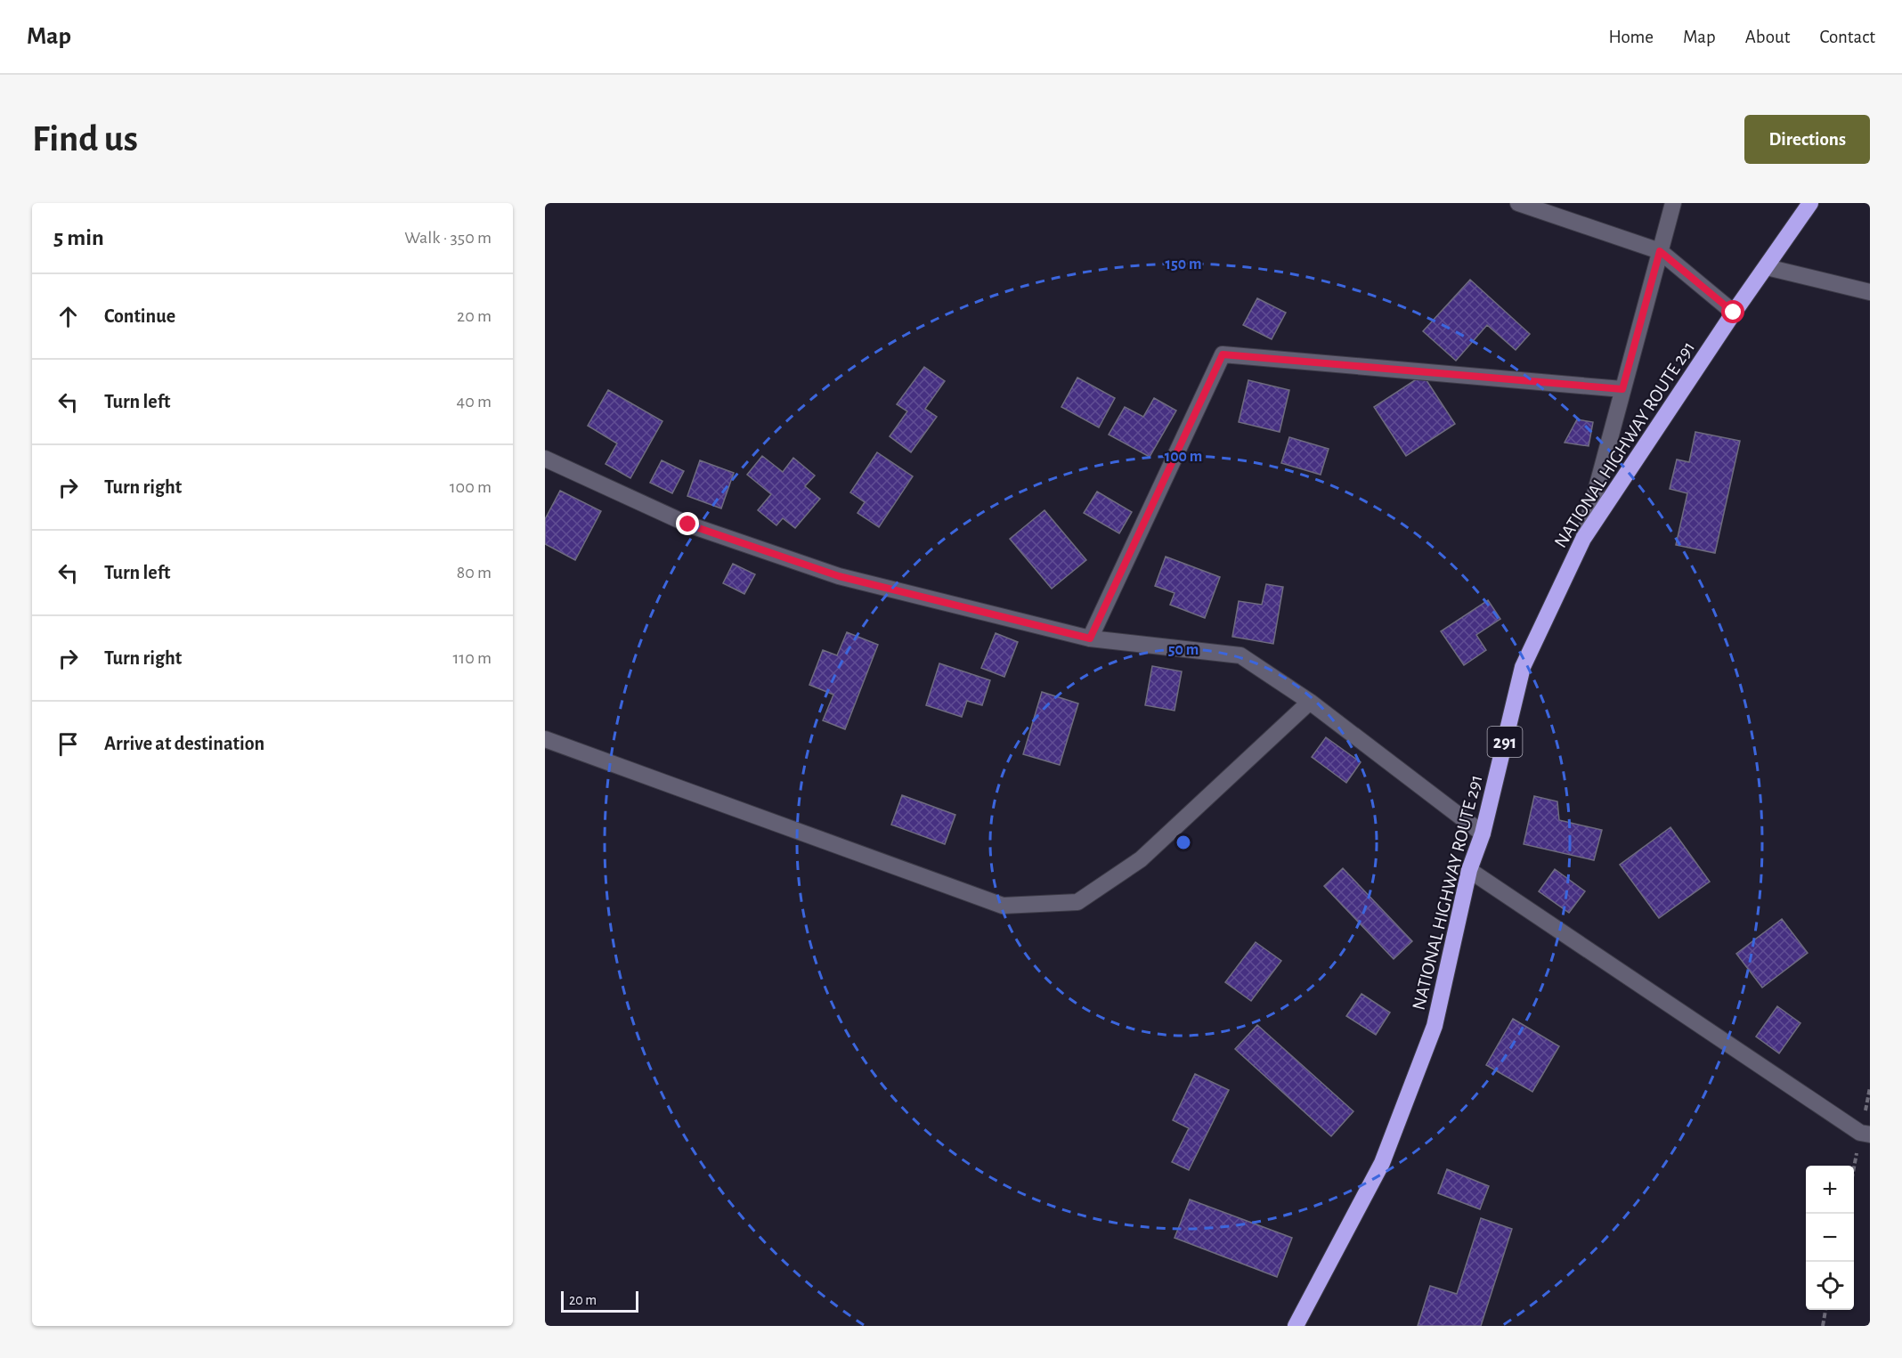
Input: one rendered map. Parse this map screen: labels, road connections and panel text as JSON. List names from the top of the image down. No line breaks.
{"streets":{"highway":["NATIONAL HIGHWAY ROUTE 291","291"]},"scale_bar":"20 m","page":{"header":"Map","nav":["Home","Map","About","Contact"],"buttons":"Directions","title":"Find us","heading":["5 min","Walk · 350 m"],"list":[["Continue","20 m"],["Turn left","40 m"],["Turn right","100 m"],["Turn left","80 m"],["Turn right","110 m"],"Arrive at destination"],"map_buttons":["+","−"],"scale":"20 m"},"rings":["150 m","100 m","50 m"]}
